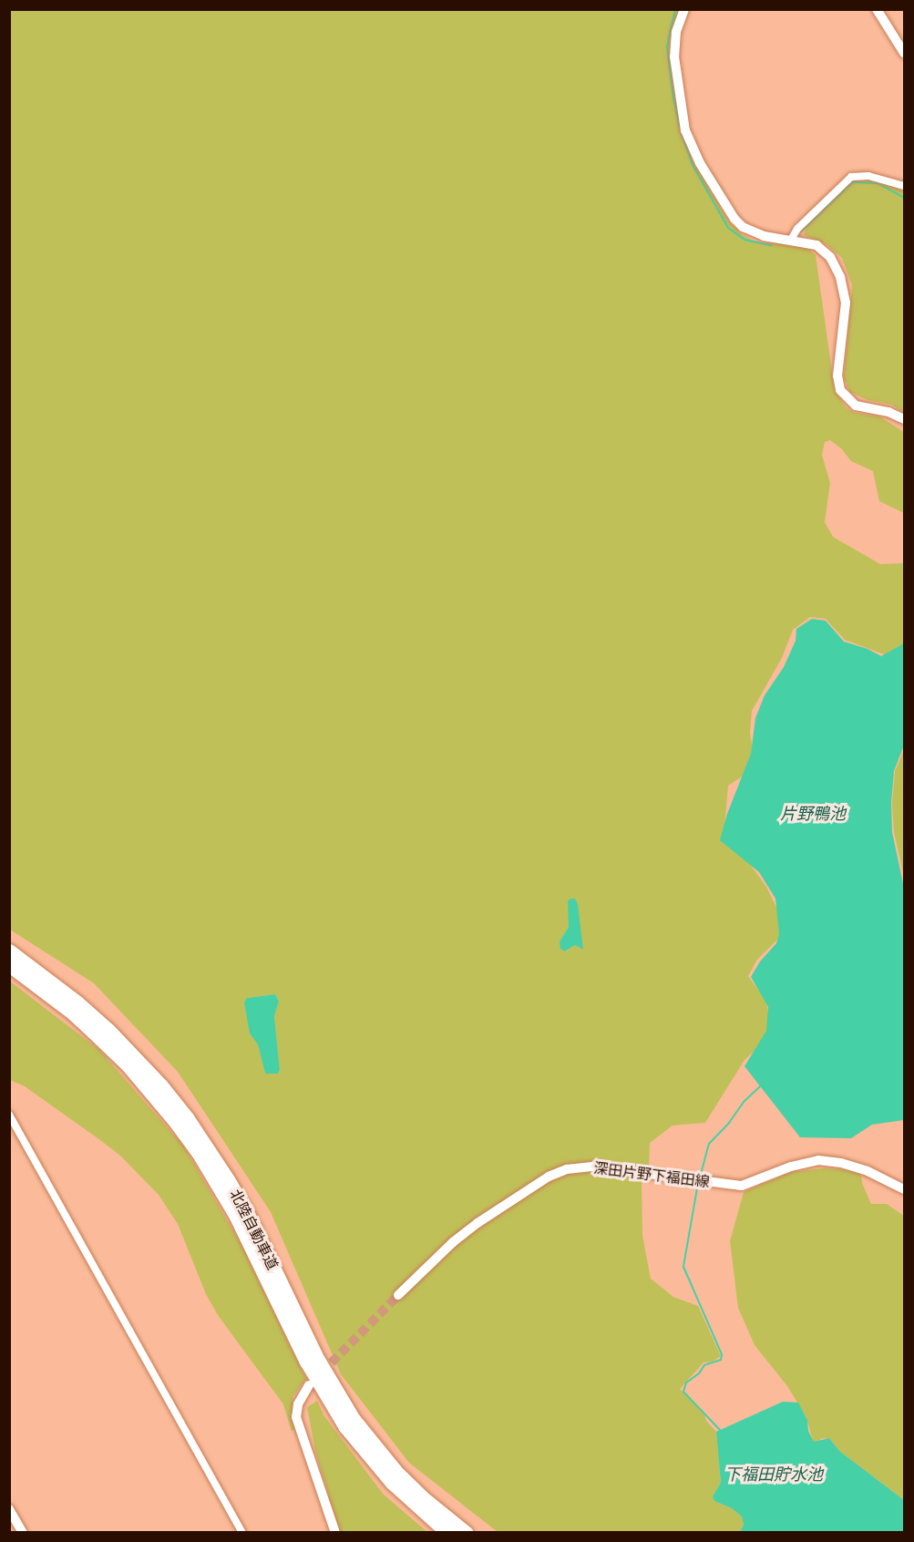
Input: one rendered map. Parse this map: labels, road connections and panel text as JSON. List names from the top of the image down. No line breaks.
{"streets":{"highway":["北陸自動車道"],"main road":["深田片野下福田線"]},"water":["片野鴨池","下福田貯水池"]}
